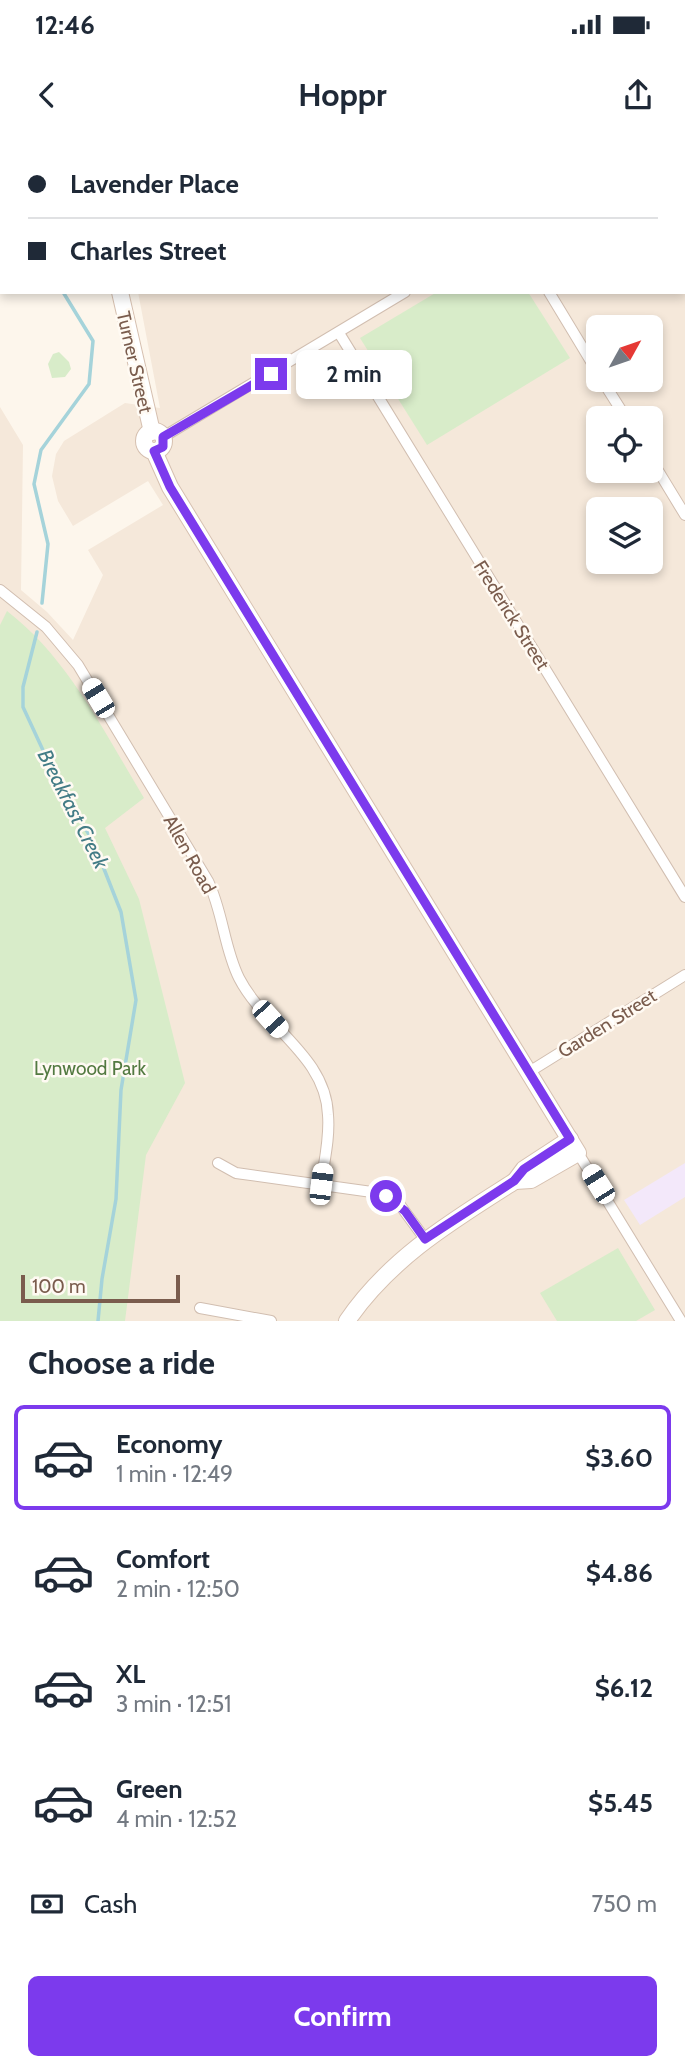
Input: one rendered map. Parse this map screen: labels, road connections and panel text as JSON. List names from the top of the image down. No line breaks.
{"streets":{"street":["Turner Street","Frederick Street","Allen Road","Garden Street"]},"crossings":[["Turner Street","Garden Street"]],"water":["Breakfast Creek"],"parks":["Lynwood Park"],"scale_bar":"100 m","north":"top right","page":{"status":"12:46","header":"Hoppr","banner":["Lavender Place","Charles Street"],"bubble":"2 min","scale":"100 m","heading":"Choose a ride","list":[{"name":"Economy","note":"1 min · 12:49","value":"$3.60"},{"name":"Comfort","note":"2 min · 12:50","value":"$4.86"},{"name":"XL","note":"3 min · 12:51","value":"$6.12"},{"name":"Green","note":"4 min · 12:52","value":"$5.45"}],"pay":["Cash","750 m"],"buttons":"Confirm"}}
